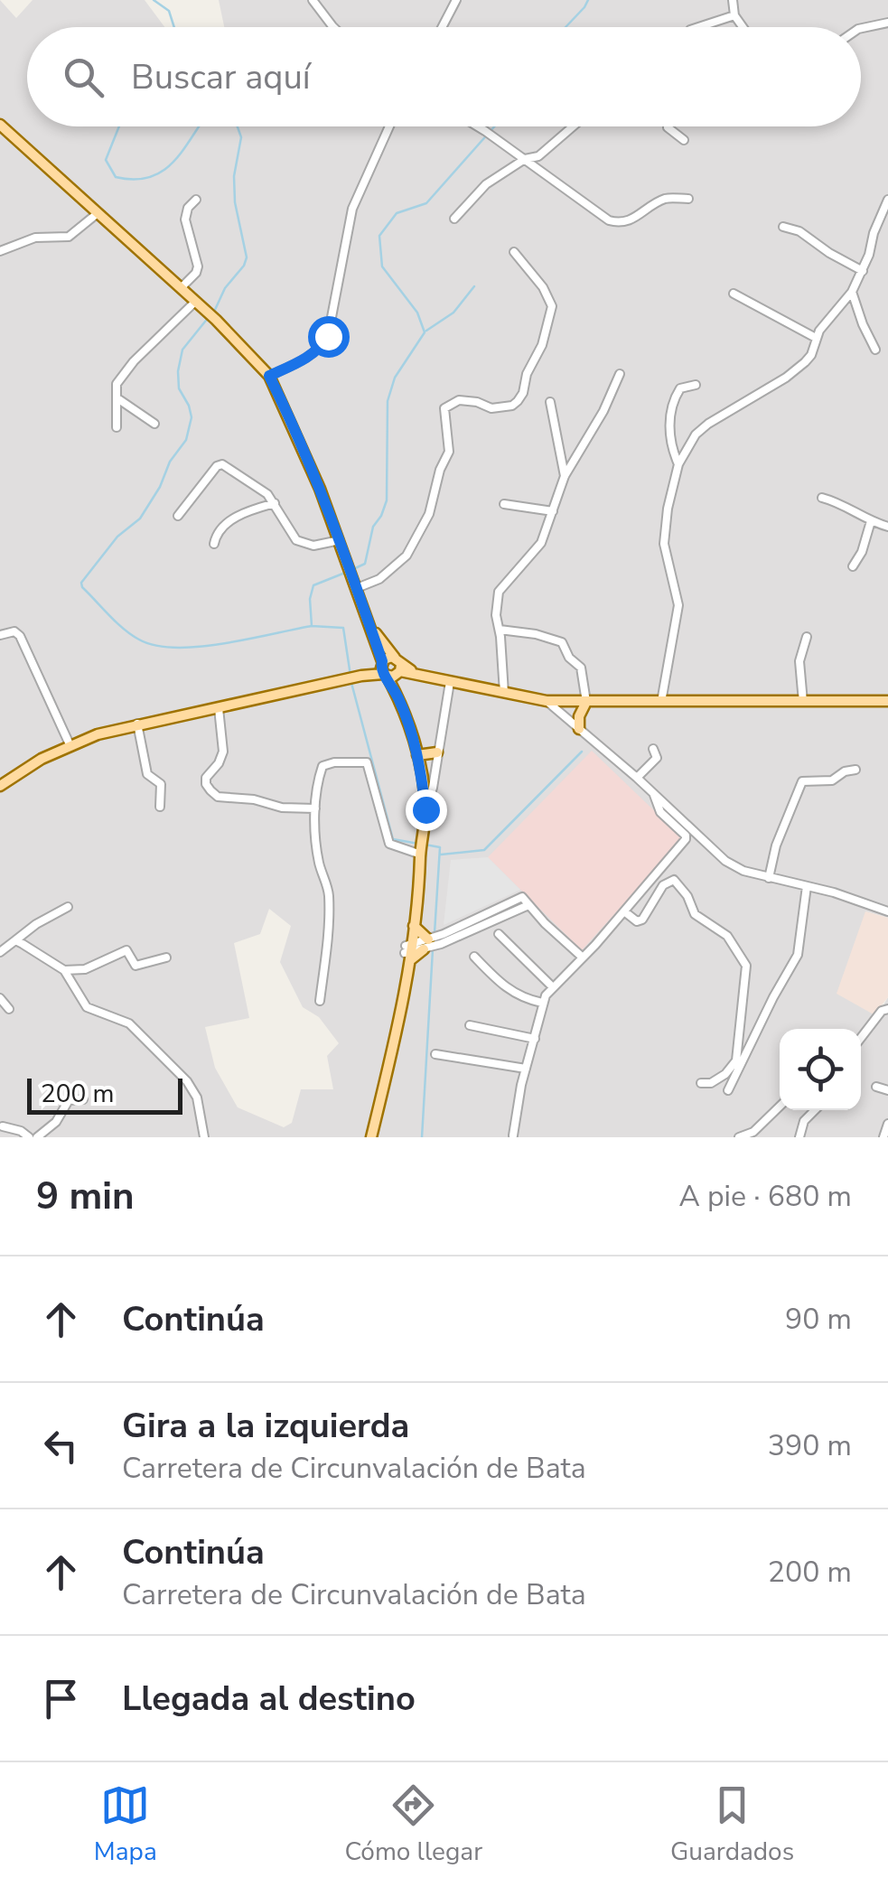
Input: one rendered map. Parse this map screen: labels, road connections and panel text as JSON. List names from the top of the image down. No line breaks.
{"scale_bar":"200 m","page":{"search":"Buscar aquí","scale":"200 m","heading":["9 min","A pie · 680 m"],"list":[["Continúa","90 m"],["Gira a la izquierda","Carretera de Circunvalación de Bata","390 m"],["Continúa","Carretera de Circunvalación de Bata","200 m"],"Llegada al destino"],"nav":["Mapa","Cómo llegar","Guardados"]}}
